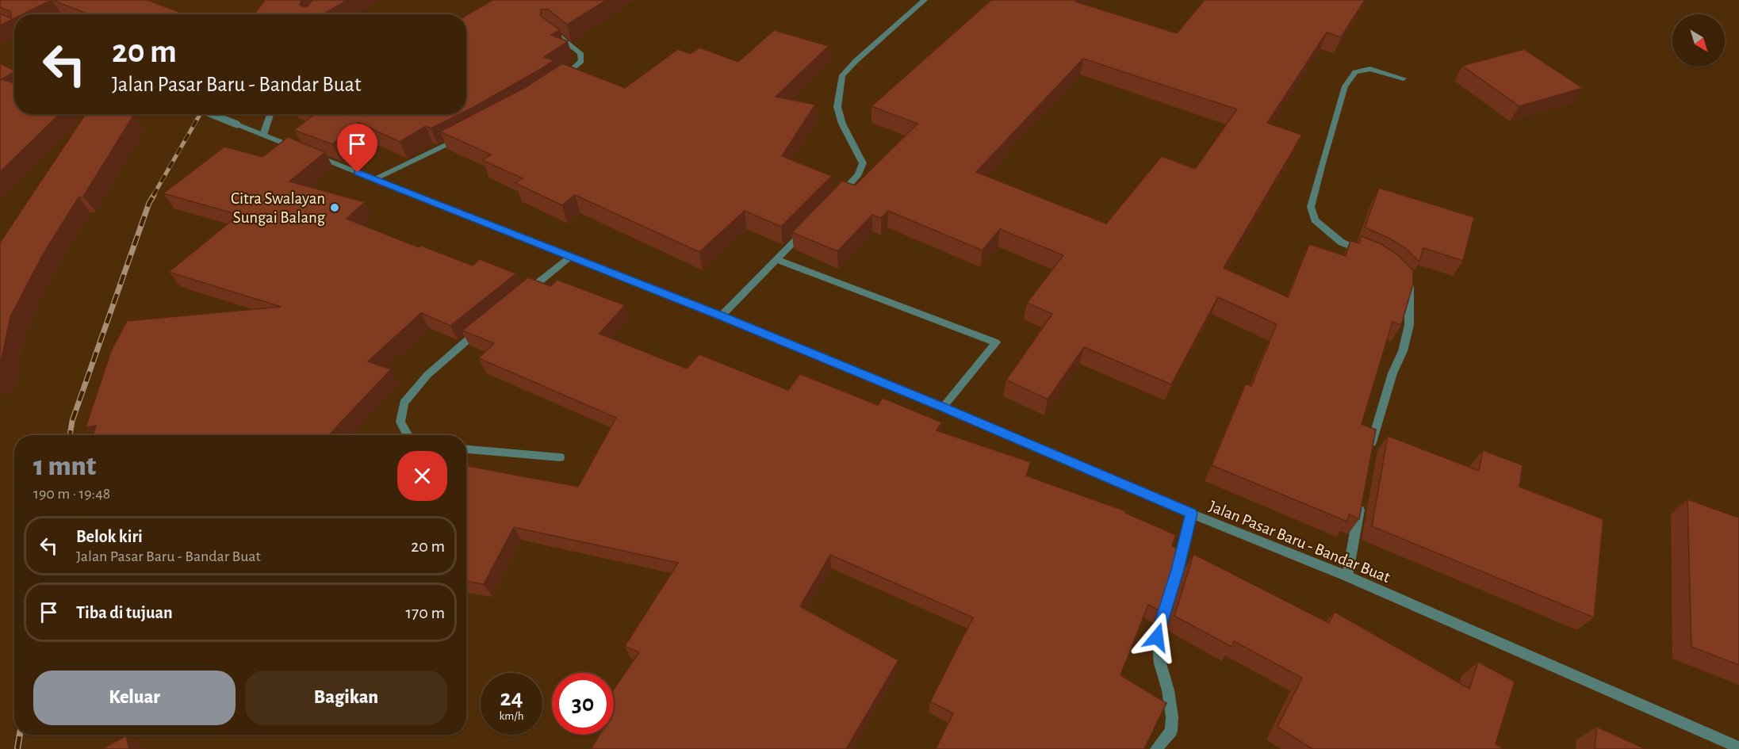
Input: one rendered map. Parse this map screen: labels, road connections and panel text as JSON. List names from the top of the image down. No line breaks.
{"streets":{"street":["Jalan Pasar Baru - Bandar Buat"]},"places":["Citra Swalayan Sungai Balang"],"north":"bottom right","page":{"turn":["20 m","Jalan Pasar Baru - Bandar Buat"],"heading":["1 mnt","190 m · 19:48"],"list":[{"name":"Belok kiri","note":"Jalan Pasar Baru - Bandar Buat","value":"20 m"},{"name":"Tiba di tujuan","value":"170 m"}],"buttons":["Keluar","Bagikan"],"speed":"24 km/h","limit":"30"}}
